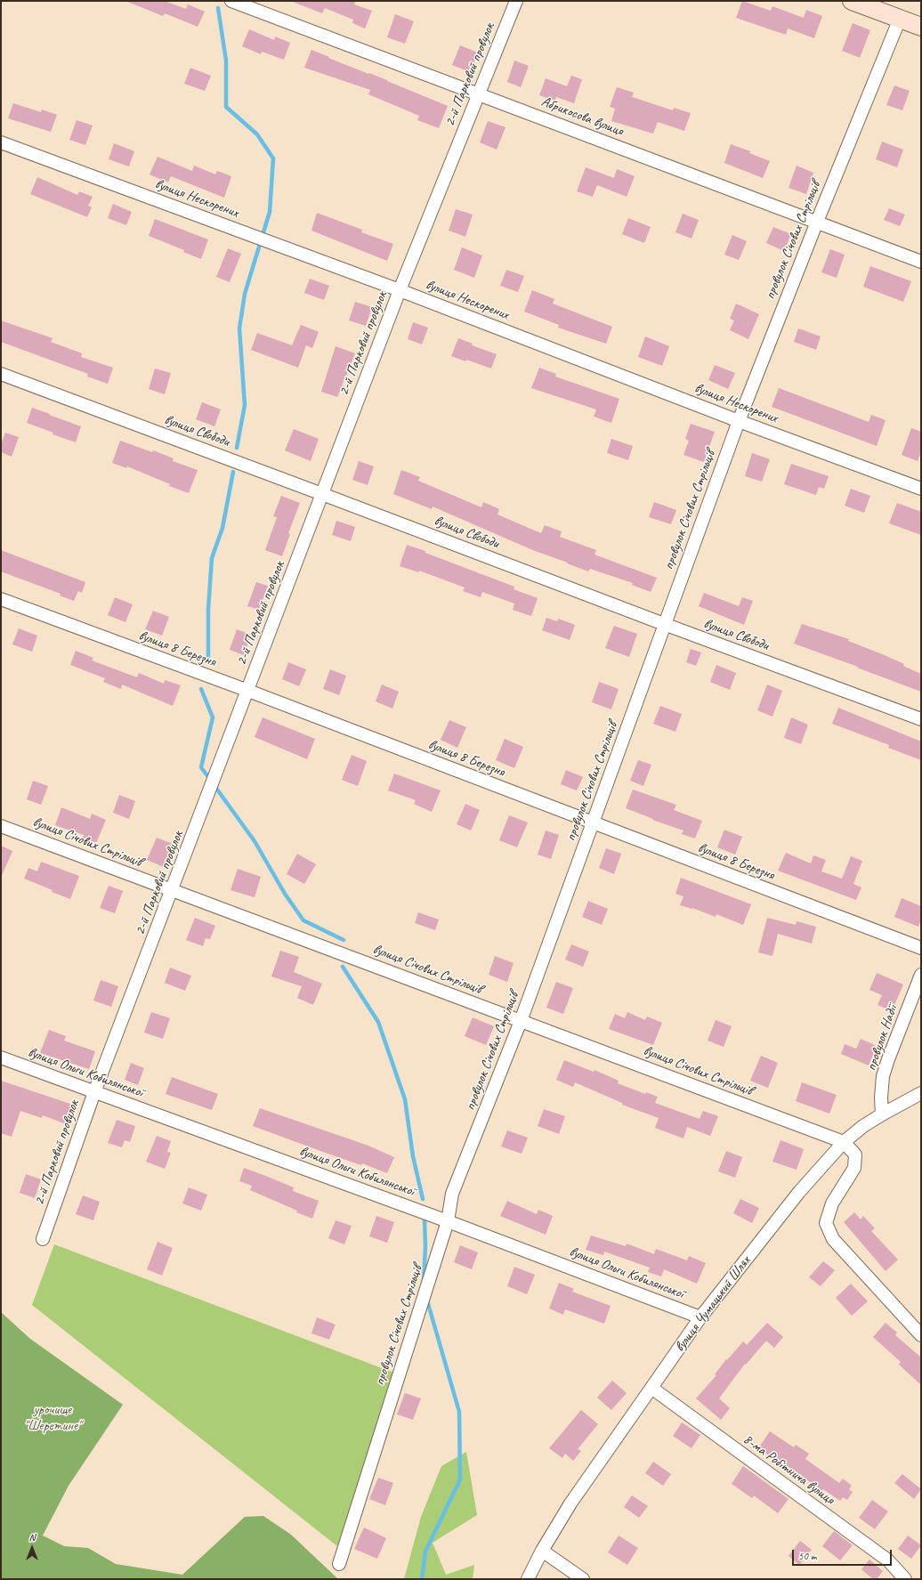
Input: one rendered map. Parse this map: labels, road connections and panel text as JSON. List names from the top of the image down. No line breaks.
{"streets":{"street":["2-й Парковий провулок","Абрикосова вулиця","вулиця Нескорених","провулок Січових Стрільців","вулиця Свободи","вулиця 8 Березня","вулиця Січових Стрільців","провулок Надії","вулиця Ольги Кобилянської","вулиця Чумацький Шлях","8-ма Робітнича вулиця"]},"crossings":[["2-й Парковий провулок","Абрикосова вулиця"],["2-й Парковий провулок","вулиця Нескорених"],["2-й Парковий провулок","вулиця Свободи"],["2-й Парковий провулок","вулиця 8 Березня"],["2-й Парковий провулок","вулиця Січових Стрільців"],["2-й Парковий провулок","вулиця Ольги Кобилянської"],["Абрикосова вулиця","провулок Січових Стрільців"],["вулиця Нескорених","провулок Січових Стрільців"],["провулок Січових Стрільців","вулиця Свободи"],["провулок Січових Стрільців","вулиця 8 Березня"],["провулок Січових Стрільців","вулиця Січових Стрільців"],["провулок Січових Стрільців","вулиця Ольги Кобилянської"],["вулиця Січових Стрільців","вулиця Чумацький Шлях"],["провулок Надії","вулиця Чумацький Шлях"],["вулиця Ольги Кобилянської","вулиця Чумацький Шлях"],["вулиця Чумацький Шлях","8-ма Робітнича вулиця"]],"parks":["урочище \"Шеретине\""],"scale_bar":"50 m","north":"top"}
